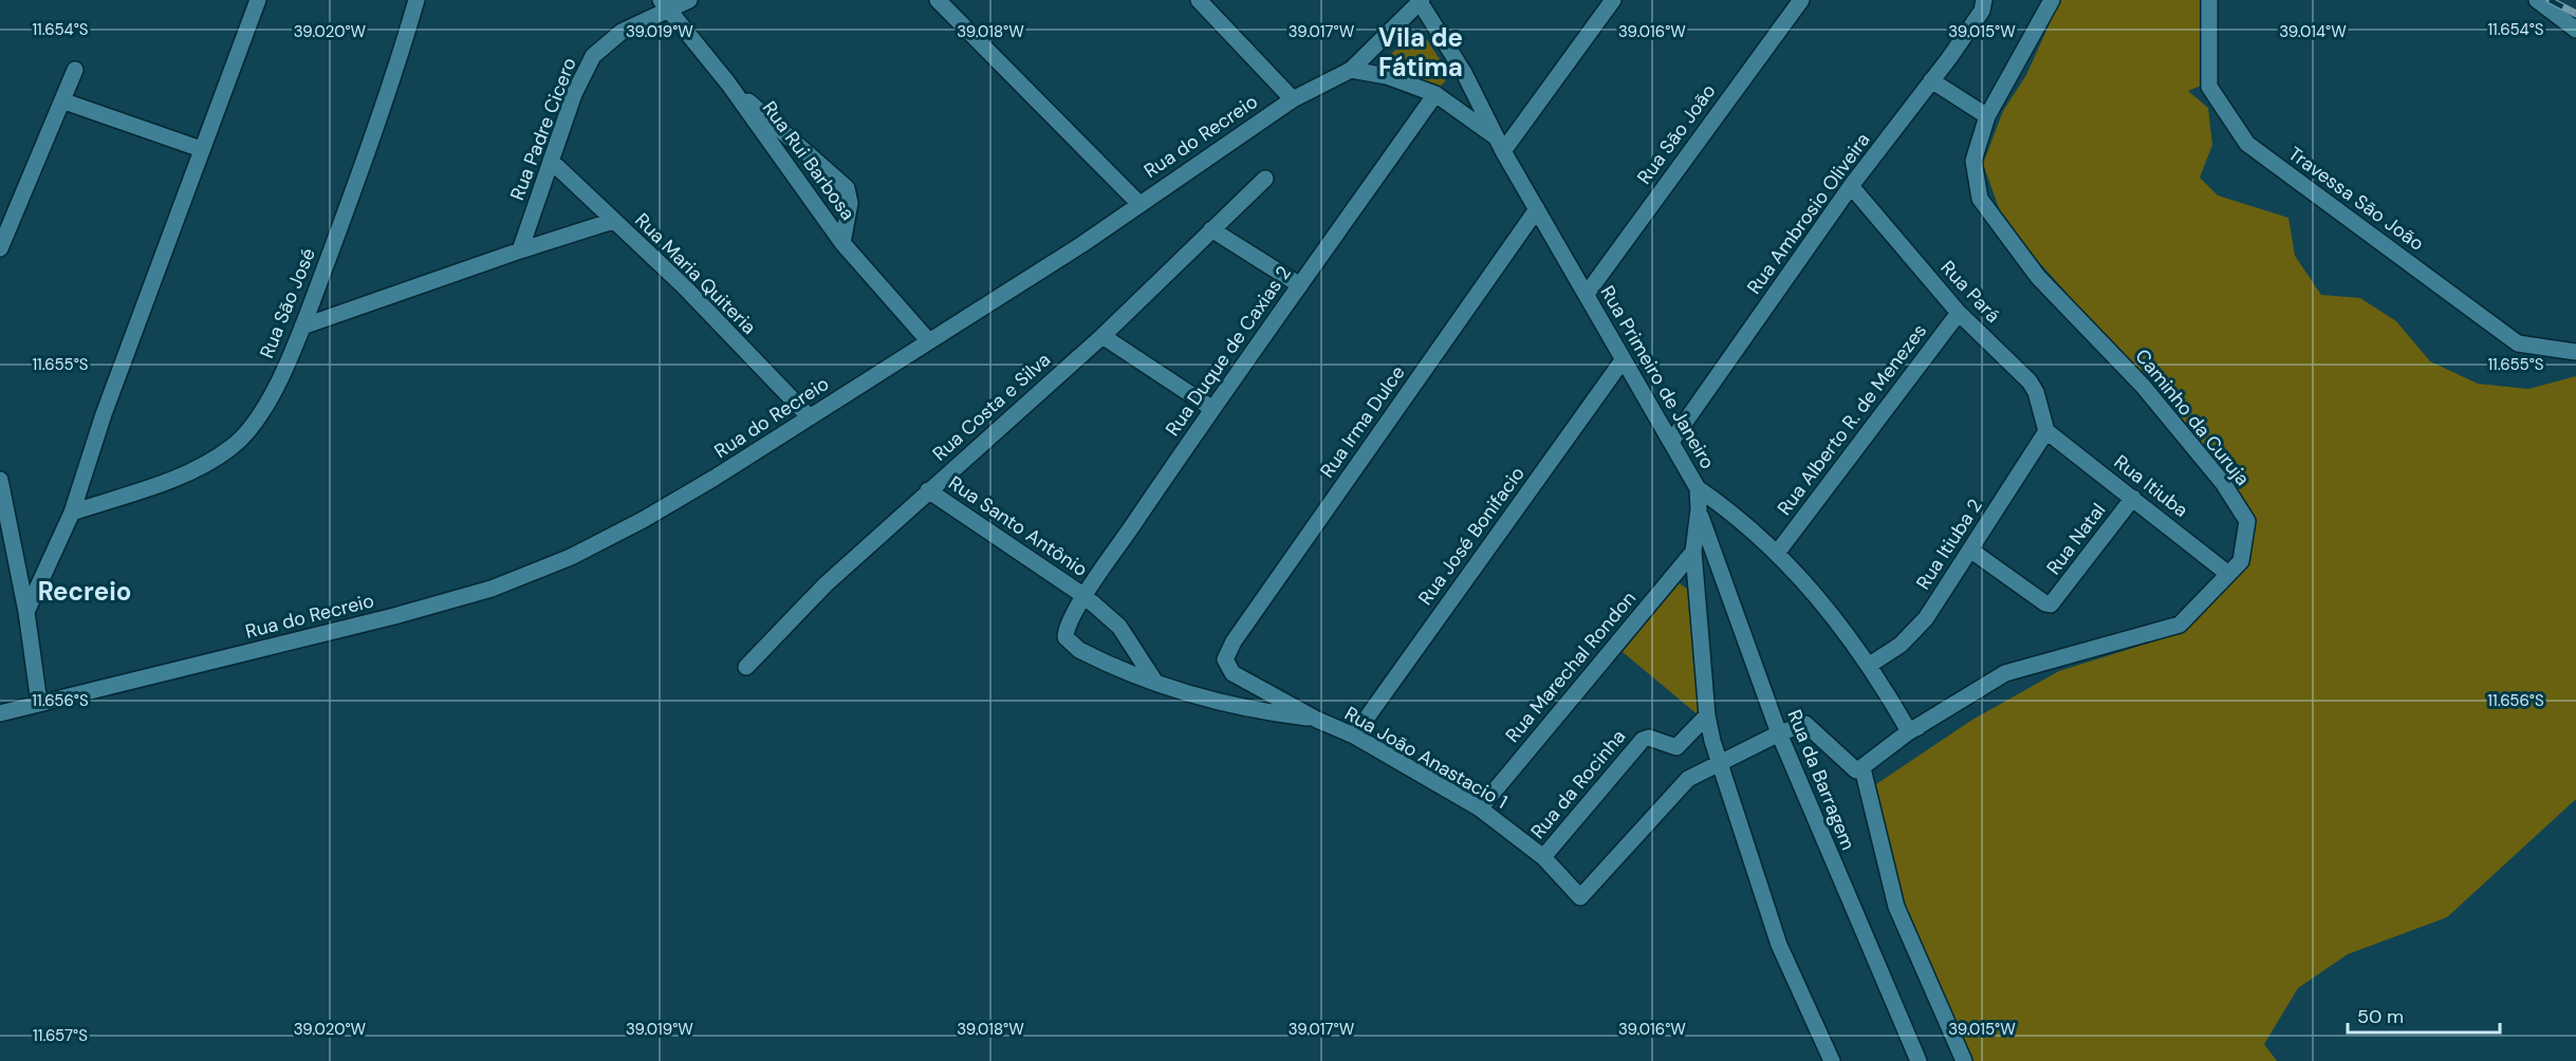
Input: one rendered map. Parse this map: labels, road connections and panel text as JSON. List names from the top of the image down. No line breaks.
{"streets":{"street":["Rua Padre Cicero","Rua São João","Rua do Recreio","Rua Rui Barbosa","Travessa São João","Rua Ambrosio Oliveira","Rua Maria Quiteria","Rua Pará","Rua São José","Rua Duque de Caxias 2","Rua Primeiro de Janeiro","Rua Costa e Silva","Caminho da Curuja","Rua Alberto R. de Menezes","Rua Irma Dulce","Rua Itiuba","Rua Santo Antônio","Rua José Bonifacio","Rua Natal","Rua Itiuba 2","Rua Marechal Rondon","Rua João Anastacio 1","Rua da Barragem","Rua da Rocinha"]},"crossings":[["Rua Padre Cicero","Rua Rui Barbosa"],["Rua Padre Cicero","Rua Maria Quiteria"],["Rua São João","Rua Primeiro de Janeiro"],["Rua do Recreio","Rua Rui Barbosa"],["Rua do Recreio","Rua Maria Quiteria"],["Rua do Recreio","Rua Primeiro de Janeiro"],["Rua Ambrosio Oliveira","Rua Pará"],["Rua Ambrosio Oliveira","Rua Primeiro de Janeiro"],["Rua Pará","Rua Alberto R. de Menezes"],["Rua Pará","Rua Itiuba"],["Rua Pará","Rua Itiuba 2"],["Rua Duque de Caxias 2","Rua Santo Antônio"],["Rua Duque de Caxias 2","Rua João Anastacio 1"],["Rua Primeiro de Janeiro","Rua Irma Dulce"],["Rua Primeiro de Janeiro","Rua José Bonifacio"],["Rua Primeiro de Janeiro","Rua Marechal Rondon"],["Rua Primeiro de Janeiro","Rua João Anastacio 1"],["Rua Primeiro de Janeiro","Rua da Barragem"],["Rua Primeiro de Janeiro","Rua da Rocinha"],["Rua Costa e Silva","Rua Santo Antônio"],["Caminho da Curuja","Rua Itiuba"],["Caminho da Curuja","Rua da Barragem"],["Rua Irma Dulce","Rua João Anastacio 1"],["Rua Itiuba","Rua Natal"],["Rua Itiuba","Rua Itiuba 2"],["Rua José Bonifacio","Rua João Anastacio 1"],["Rua Natal","Rua Itiuba 2"],["Rua Marechal Rondon","Rua João Anastacio 1"],["Rua João Anastacio 1","Rua da Rocinha"]],"districts":["Vila de Fátima","Recreio"],"scale_bar":"50 m","coordinates":["11.654°S","39.020°W","39.019°W","39.018°W","39.017°W","39.016°W","39.015°W","39.014°W","11.655°S","11.656°S","11.657°S"]}
